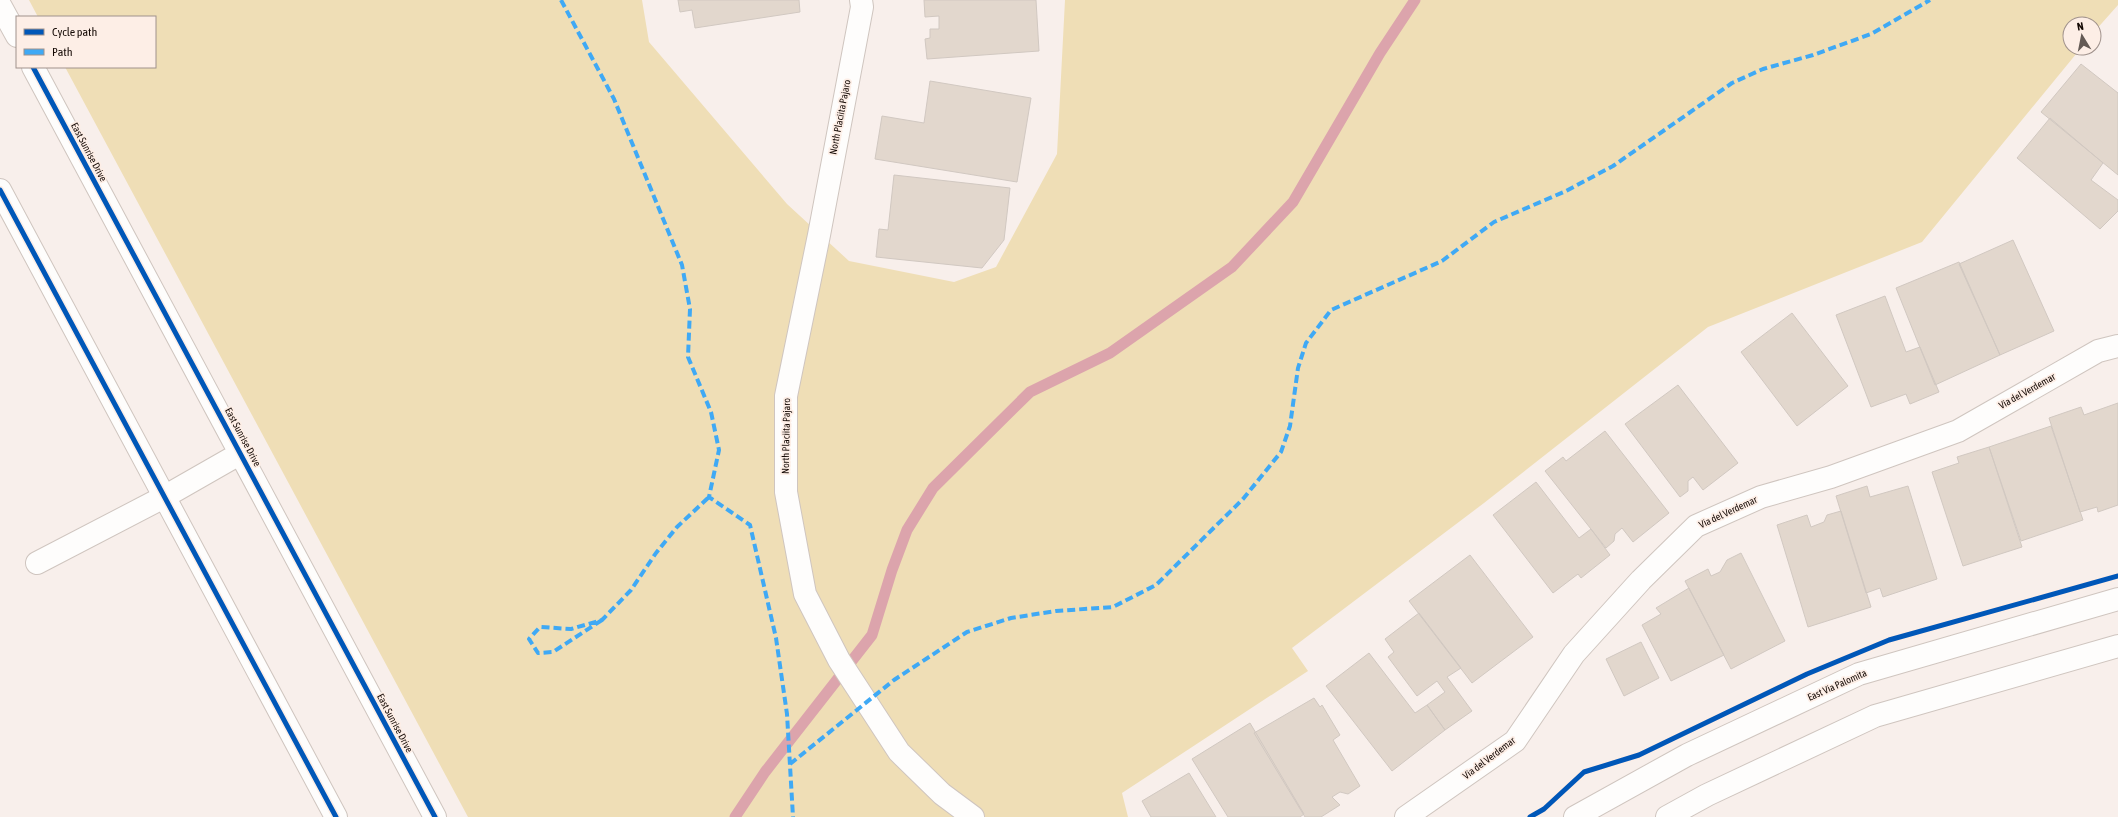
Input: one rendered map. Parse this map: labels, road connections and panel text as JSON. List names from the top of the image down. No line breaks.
{"streets":{"street":["North Placiita Pajaro","East Sunrise Drive","Via del Verdemar","East Via Palomita"]},"legend":["Cycle path","Path"],"north":"top"}
